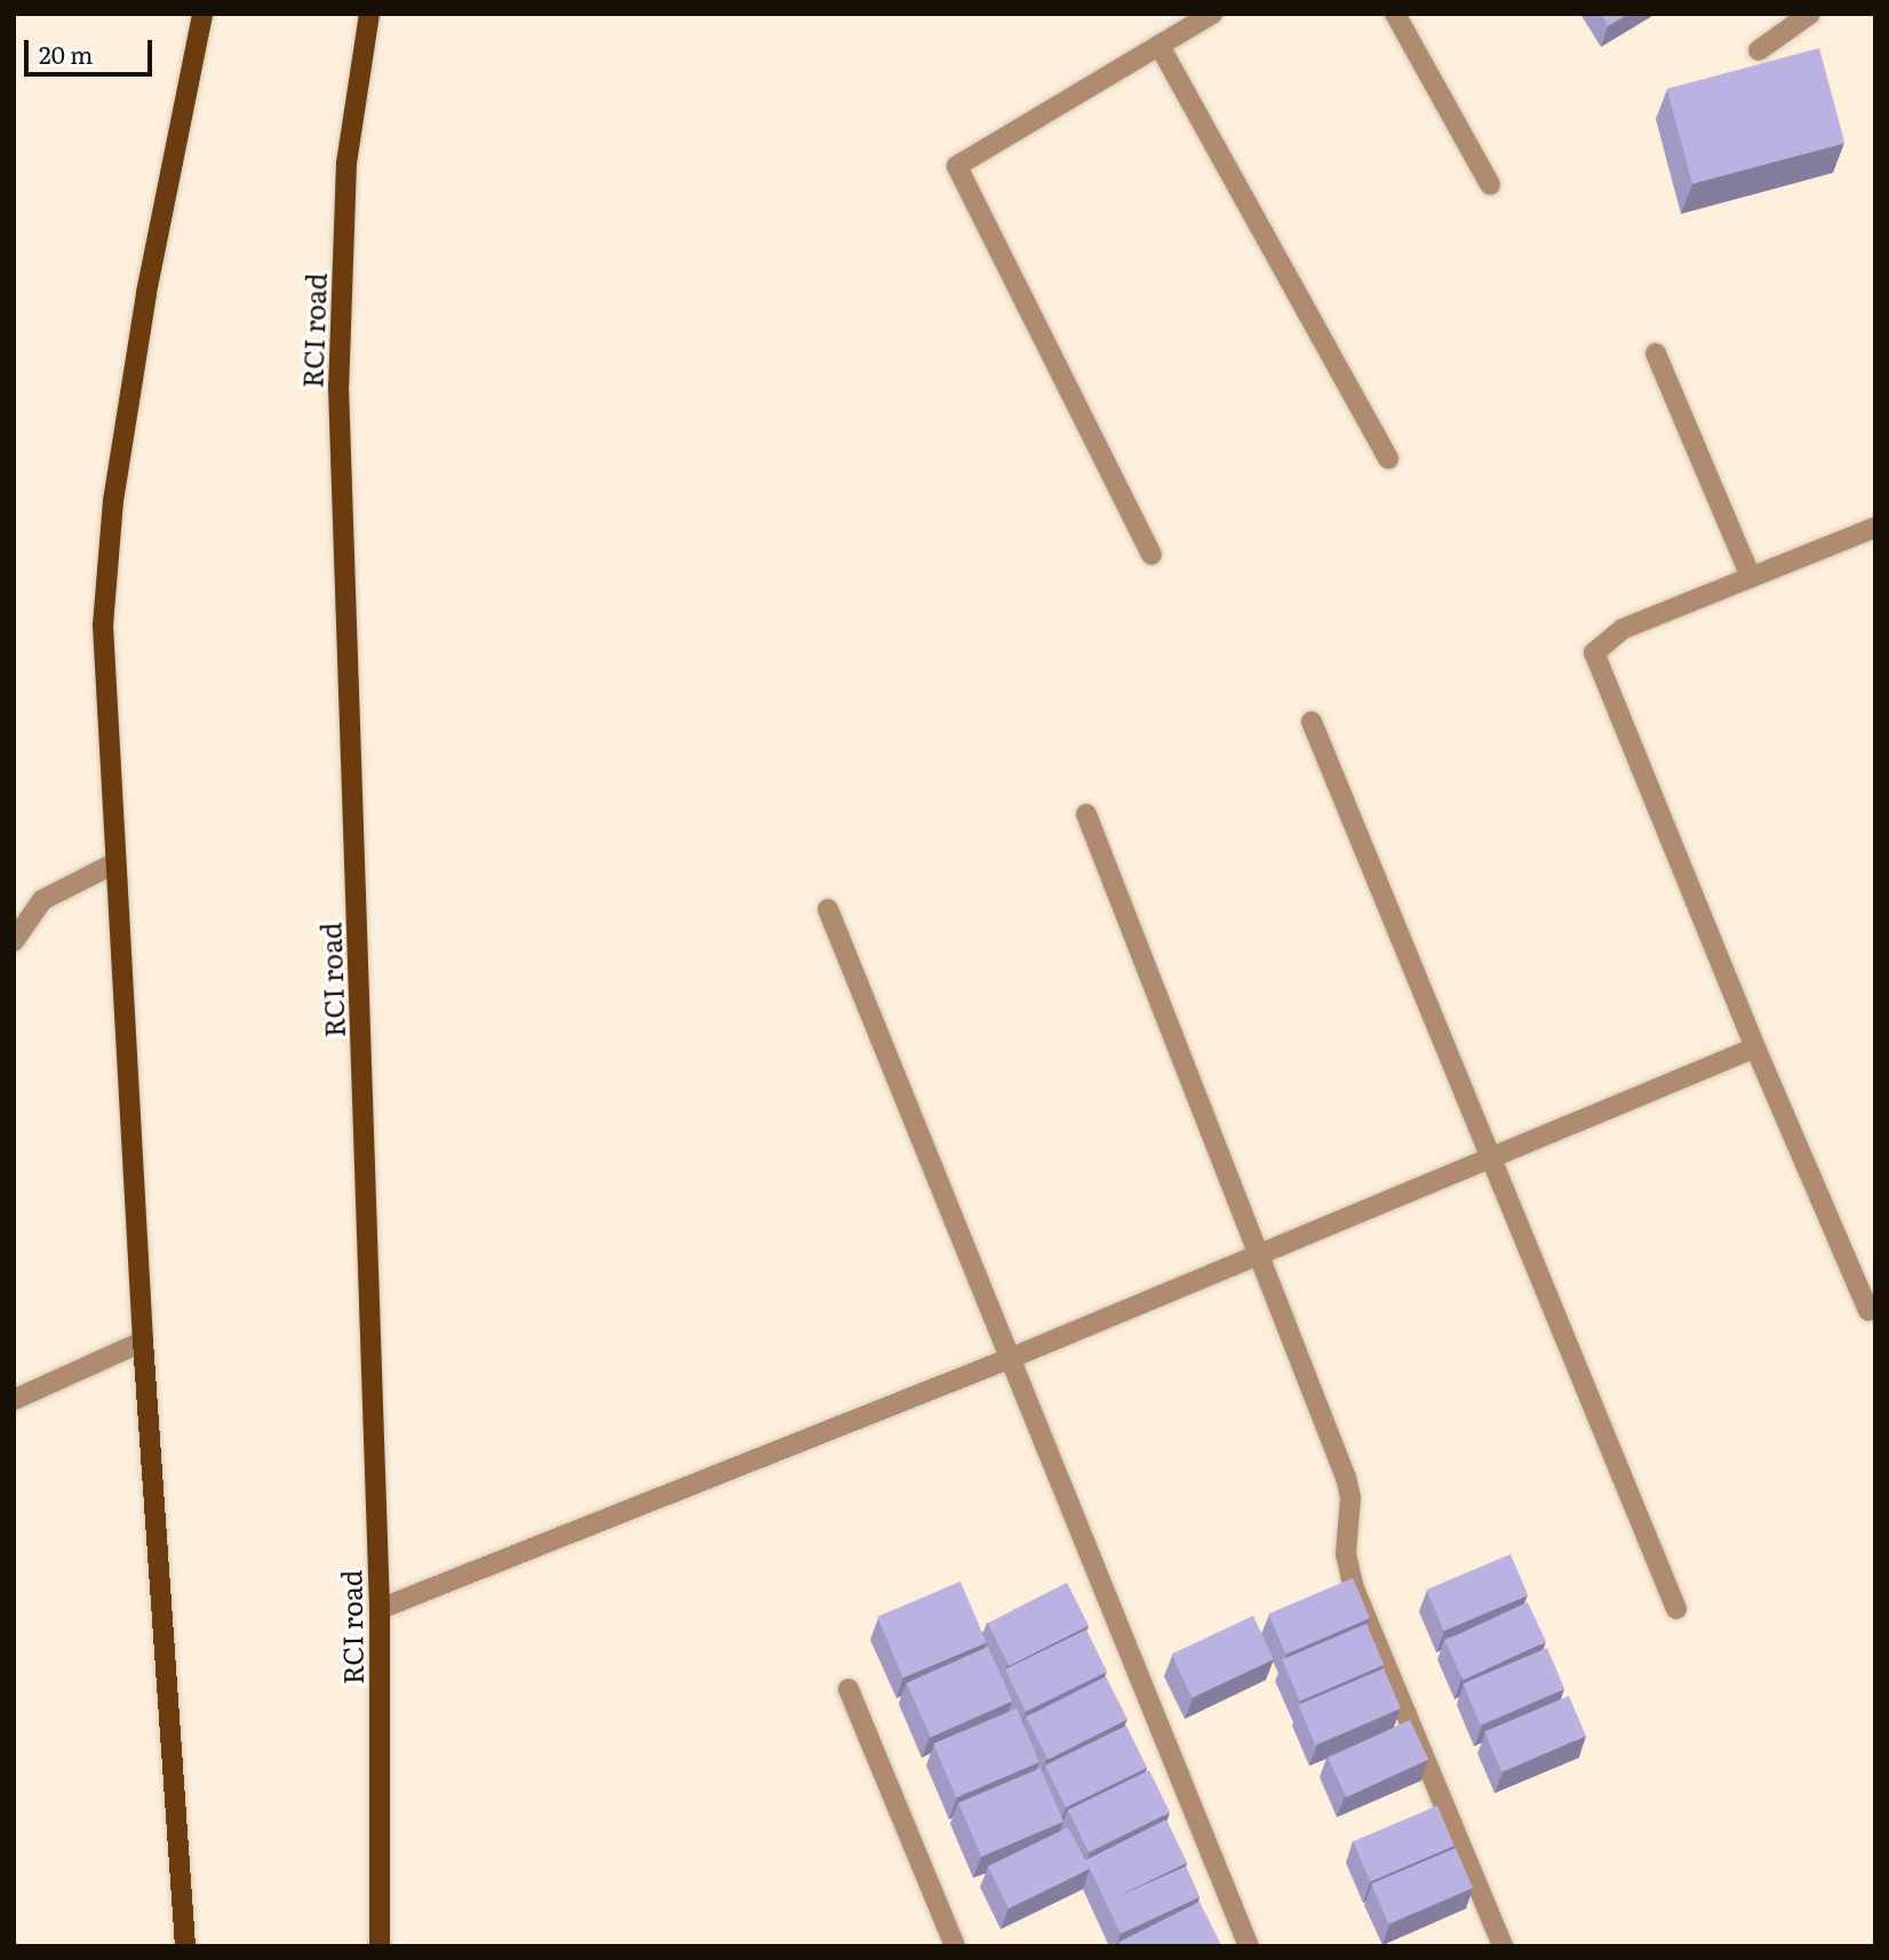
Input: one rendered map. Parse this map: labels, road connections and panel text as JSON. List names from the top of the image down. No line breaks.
{"streets":{"main road":["RCI road"]},"scale_bar":"20 m"}
